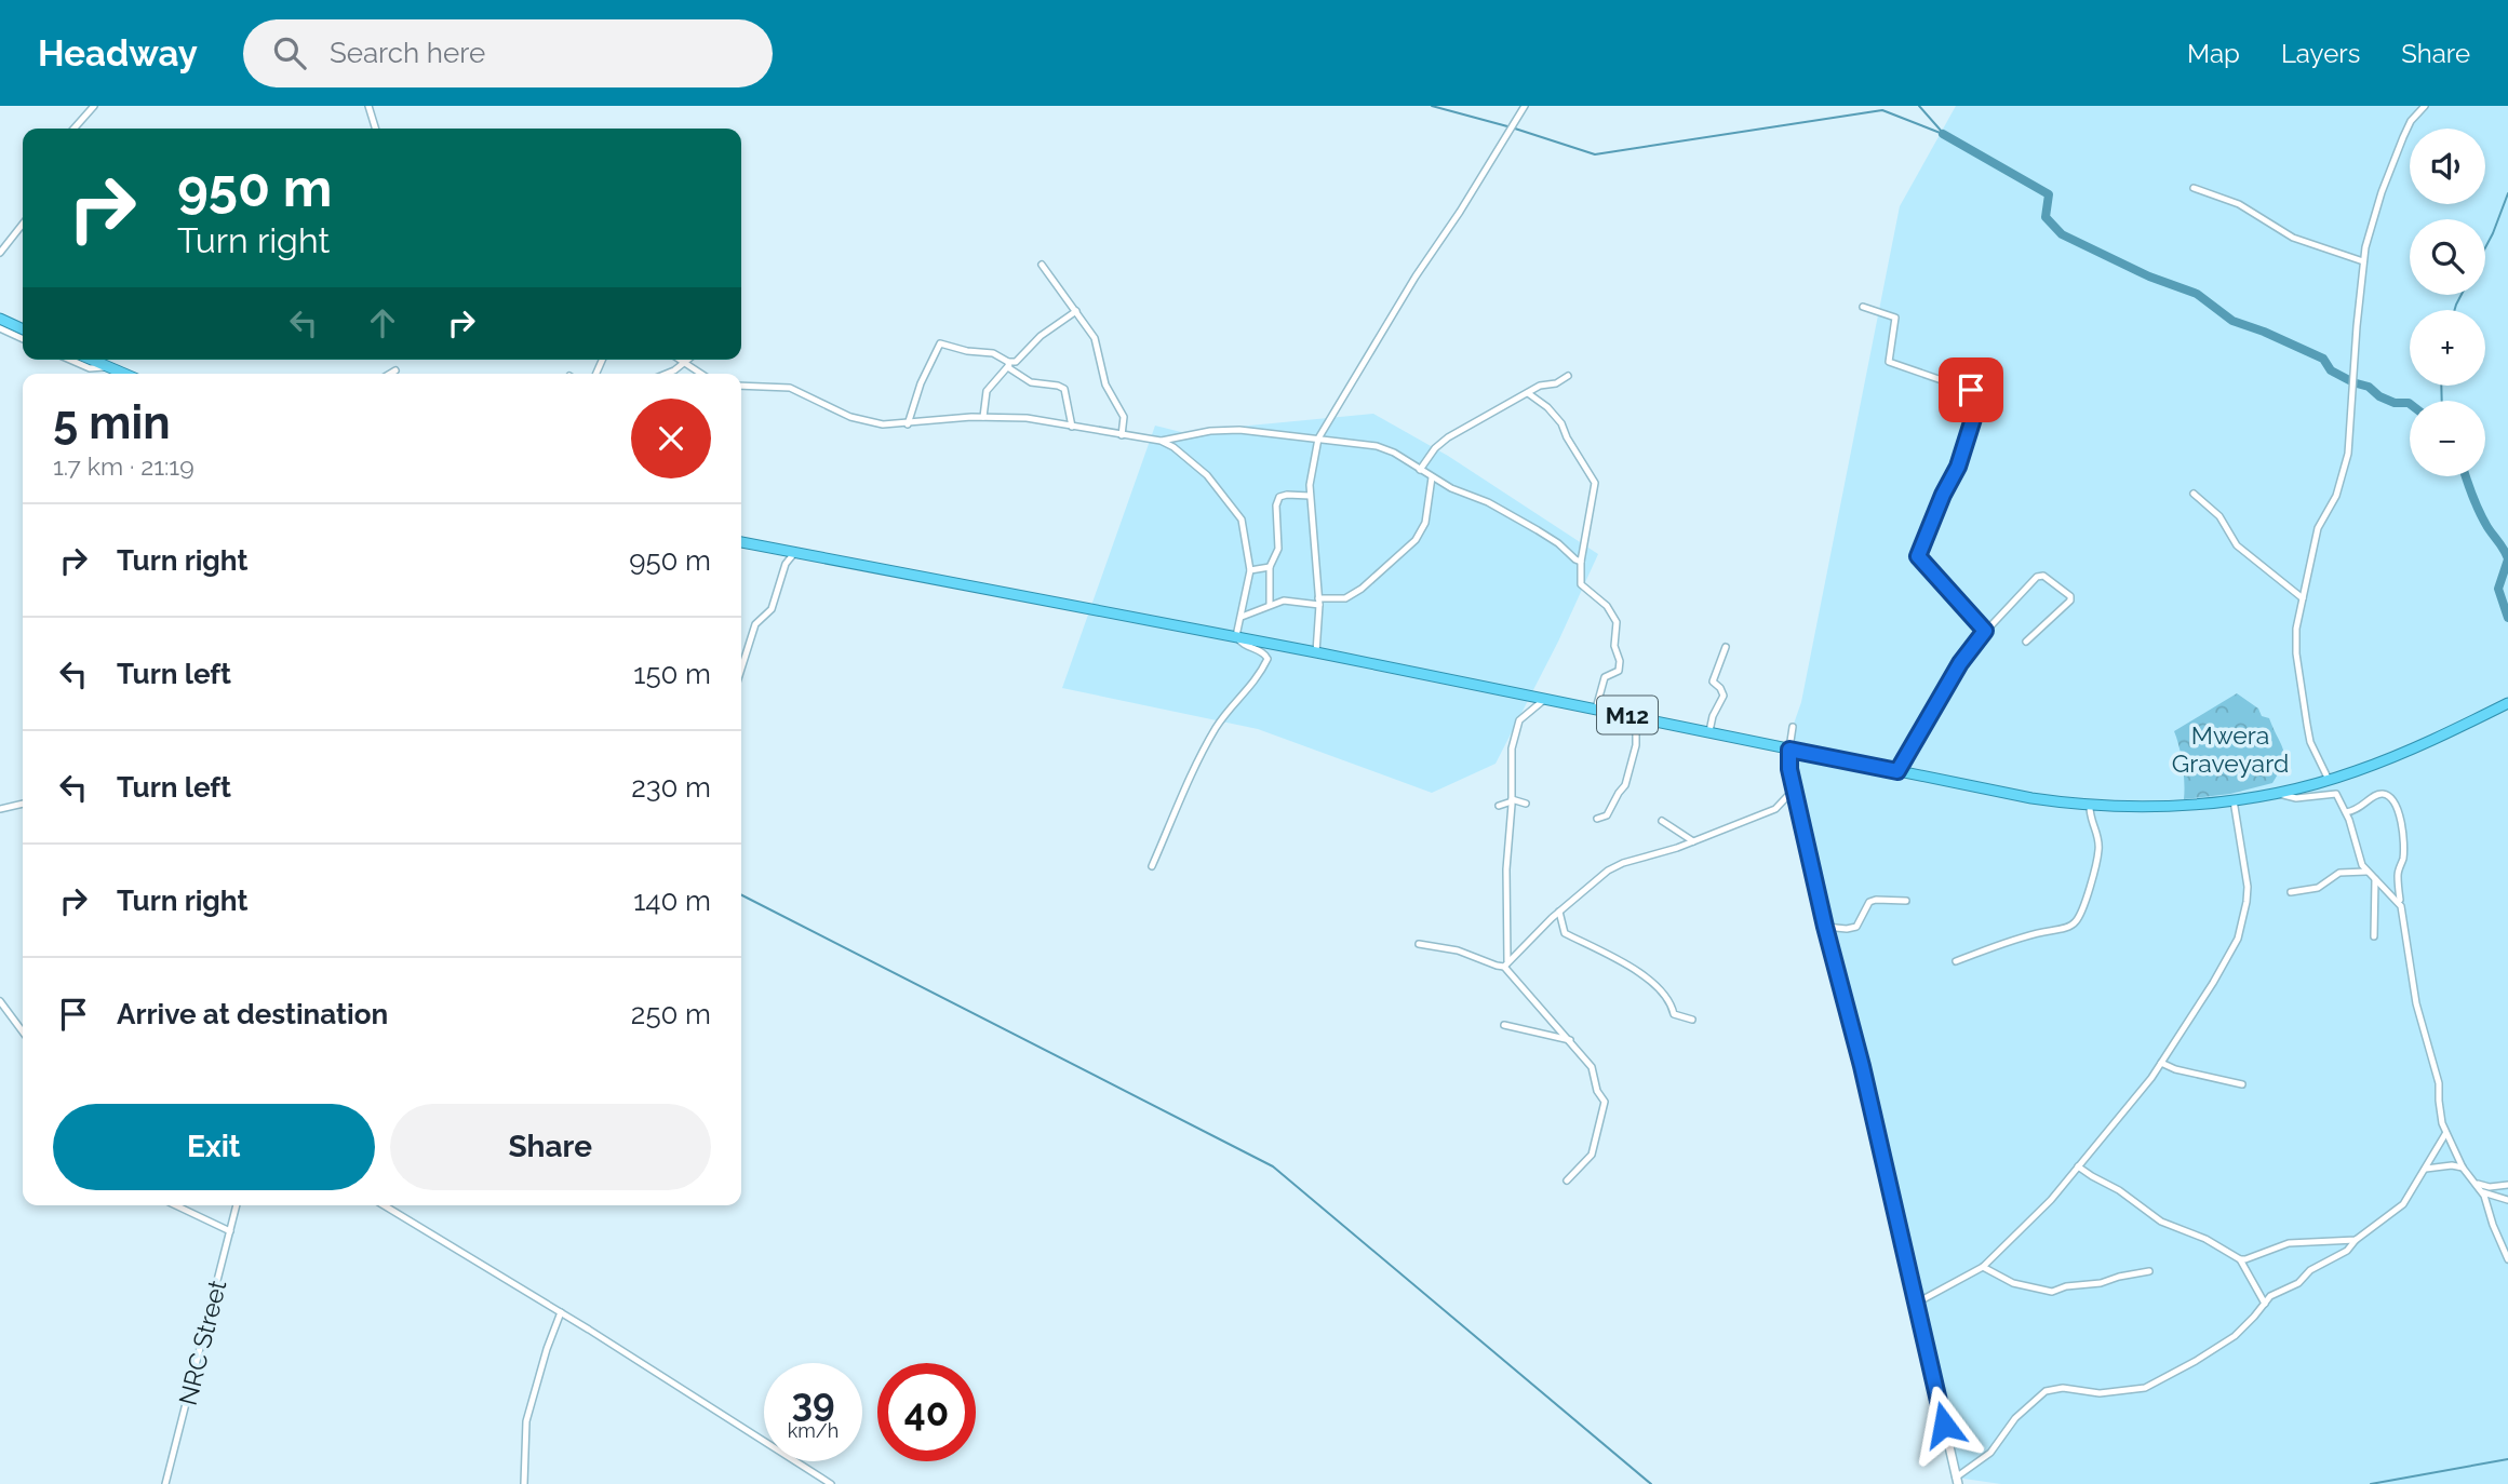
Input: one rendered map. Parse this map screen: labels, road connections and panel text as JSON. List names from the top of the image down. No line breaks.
{"streets":{"highway":["M12"],"street":["NRC Street"]},"parks":["Mwera Graveyard"],"page":{"header":"Headway","search":"Search here","nav":["Map","Layers","Share"],"map_buttons":["+","−"],"turn":["950 m","Turn right"],"heading":["5 min","1.7 km · 21:19"],"list":[{"name":"Turn right","value":"950 m"},{"name":"Turn left","value":"150 m"},{"name":"Turn left","value":"230 m"},{"name":"Turn right","value":"140 m"},{"name":"Arrive at destination","value":"250 m"}],"buttons":["Exit","Share"],"speed":"39 km/h","limit":"40"}}
